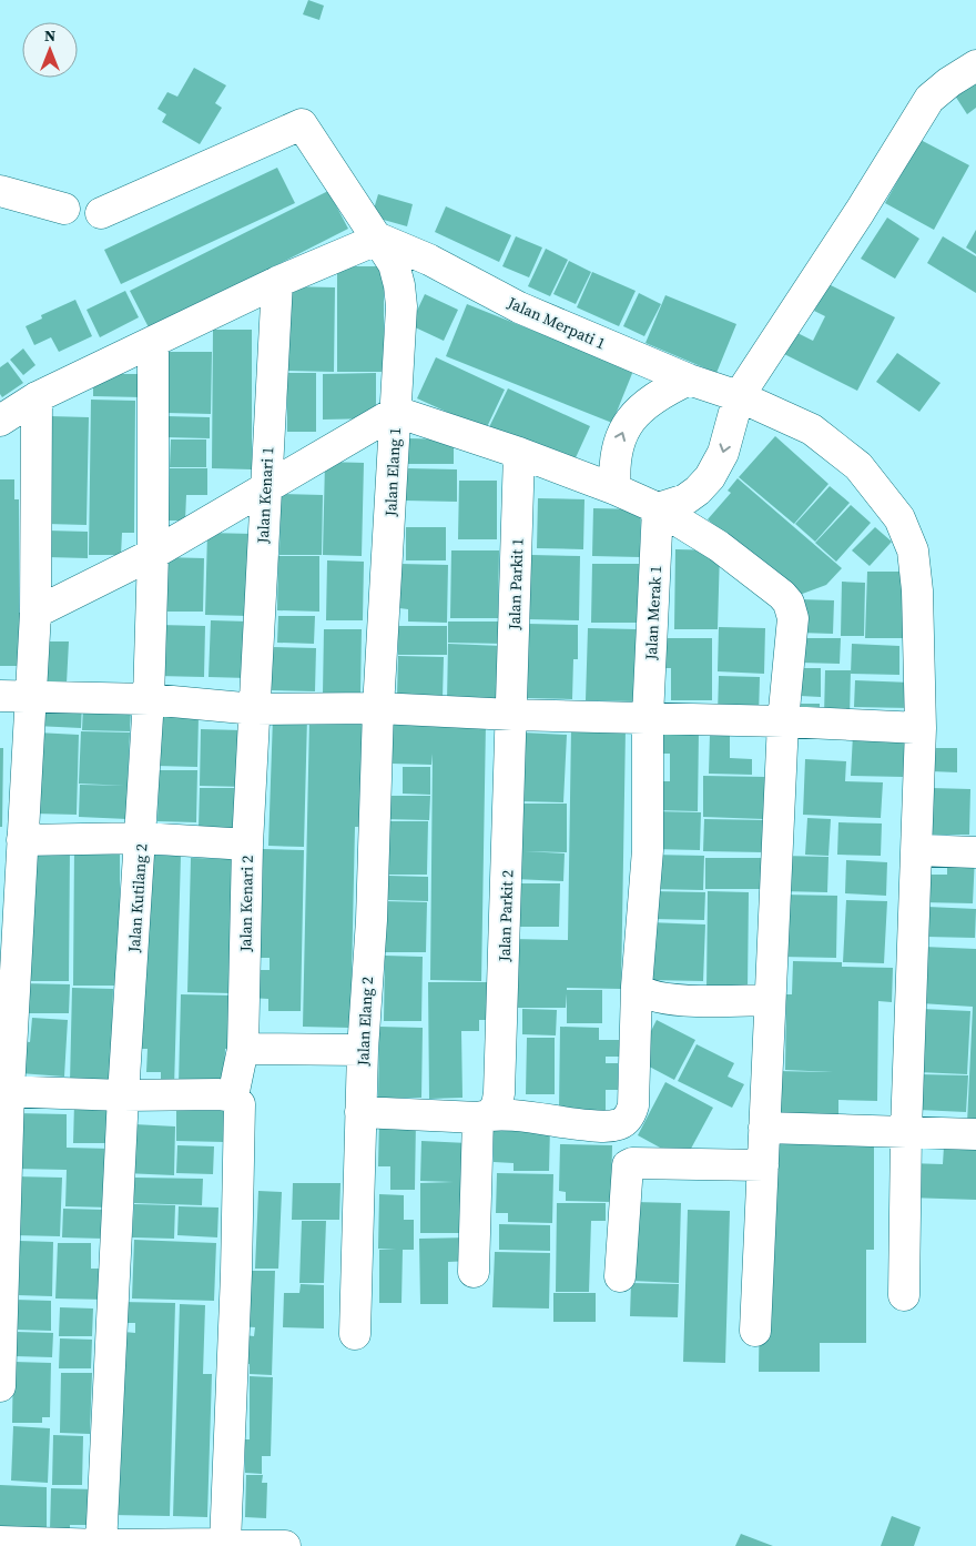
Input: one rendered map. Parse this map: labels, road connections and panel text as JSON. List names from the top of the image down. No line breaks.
{"streets":{"street":["Jalan Merpati 1","Jalan Elang 1","Jalan Kenari 1","Jalan Parkit 1","Jalan Merak 1","Jalan Kutilang 2","Jalan Kenari 2","Jalan Parkit 2","Jalan Elang 2"]},"crossings":[["Jalan Merpati 1","Jalan Elang 1"],["Jalan Merpati 1","Jalan Merak 1"],["Jalan Elang 1","Jalan Elang 2"],["Jalan Kenari 1","Jalan Kenari 2"],["Jalan Parkit 1","Jalan Parkit 2"],["Jalan Merak 1","Jalan Parkit 2"],["Jalan Merak 1","Jalan Elang 2"]],"north":"top"}
